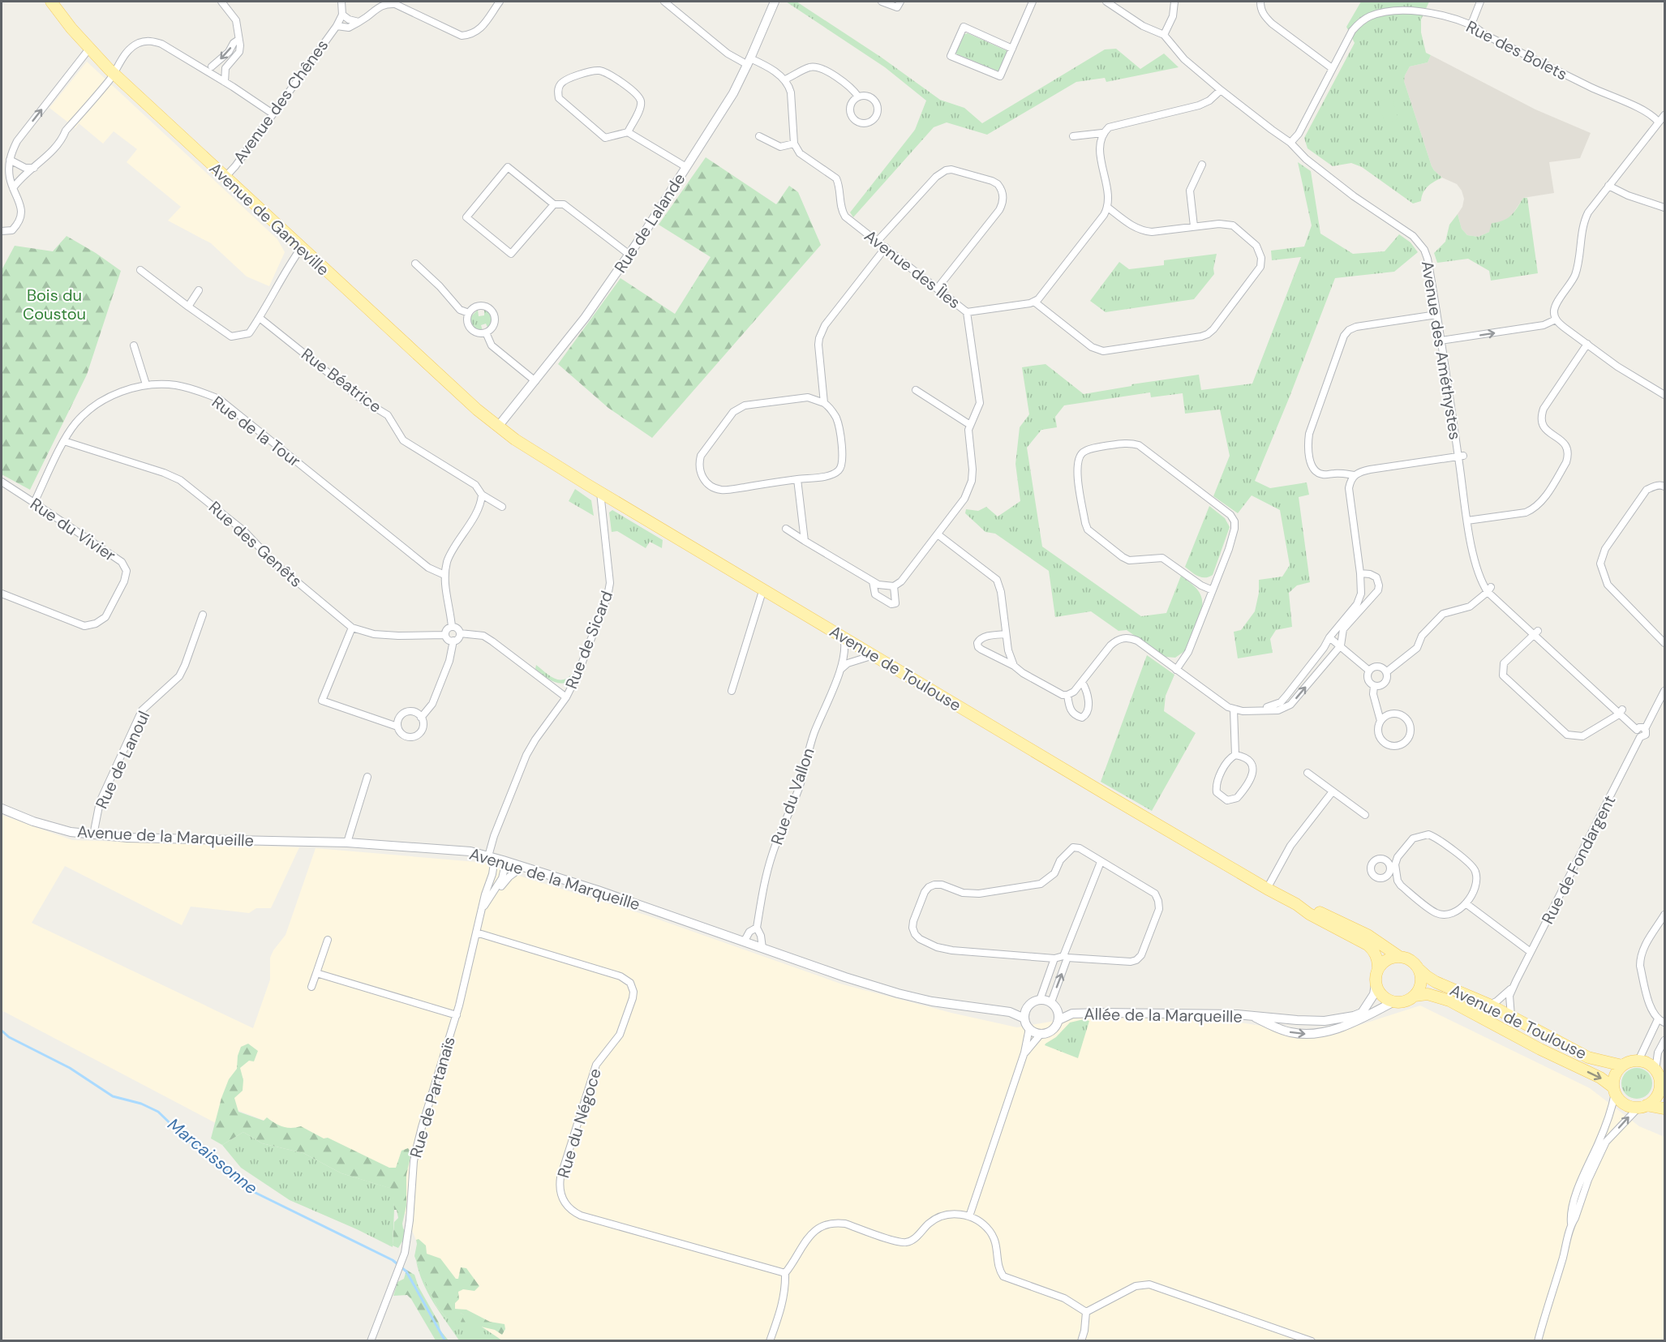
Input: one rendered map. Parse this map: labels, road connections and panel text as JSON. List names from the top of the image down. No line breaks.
{"streets":{"main road":["Avenue de Gameville","Avenue de Toulouse"],"street":["Rue des Bolets","Avenue des Chênes","Rue de Lalande","Avenue des Îles","Avenue des Améthystes","Rue Béatrice","Rue de la Tour","Rue du Vivier","Rue des Genêts","Rue de Sicard","Rue de Lanoul","Rue du Vallon","Avenue de la Marqueille","Rue de Fondargent","Allée de la Marqueille","Rue de Partanaïs","Rue du Négoce"]},"crossings":[["Rue des Bolets","Avenue des Améthystes"],["Avenue des Chênes","Avenue de Gameville"],["Avenue de Gameville","Rue de Lalande"],["Avenue de Gameville","Avenue de Toulouse"],["Rue de Lalande","Avenue de Toulouse"],["Avenue des Améthystes","Rue de Fondargent"],["Rue de la Tour","Rue du Vivier"],["Rue de la Tour","Rue des Genêts"],["Rue de Sicard","Avenue de Toulouse"],["Rue de Sicard","Avenue de la Marqueille"],["Rue de Sicard","Rue de Partanaïs"],["Avenue de Toulouse","Rue du Vallon"],["Avenue de Toulouse","Rue de Fondargent"],["Avenue de Toulouse","Allée de la Marqueille"],["Rue de Lanoul","Avenue de la Marqueille"],["Rue du Vallon","Avenue de la Marqueille"],["Avenue de la Marqueille","Allée de la Marqueille"],["Avenue de la Marqueille","Rue de Partanaïs"],["Rue de Partanaïs","Rue du Négoce"]],"water":["Marcaissonne"],"parks":["Bois du Coustou"]}
